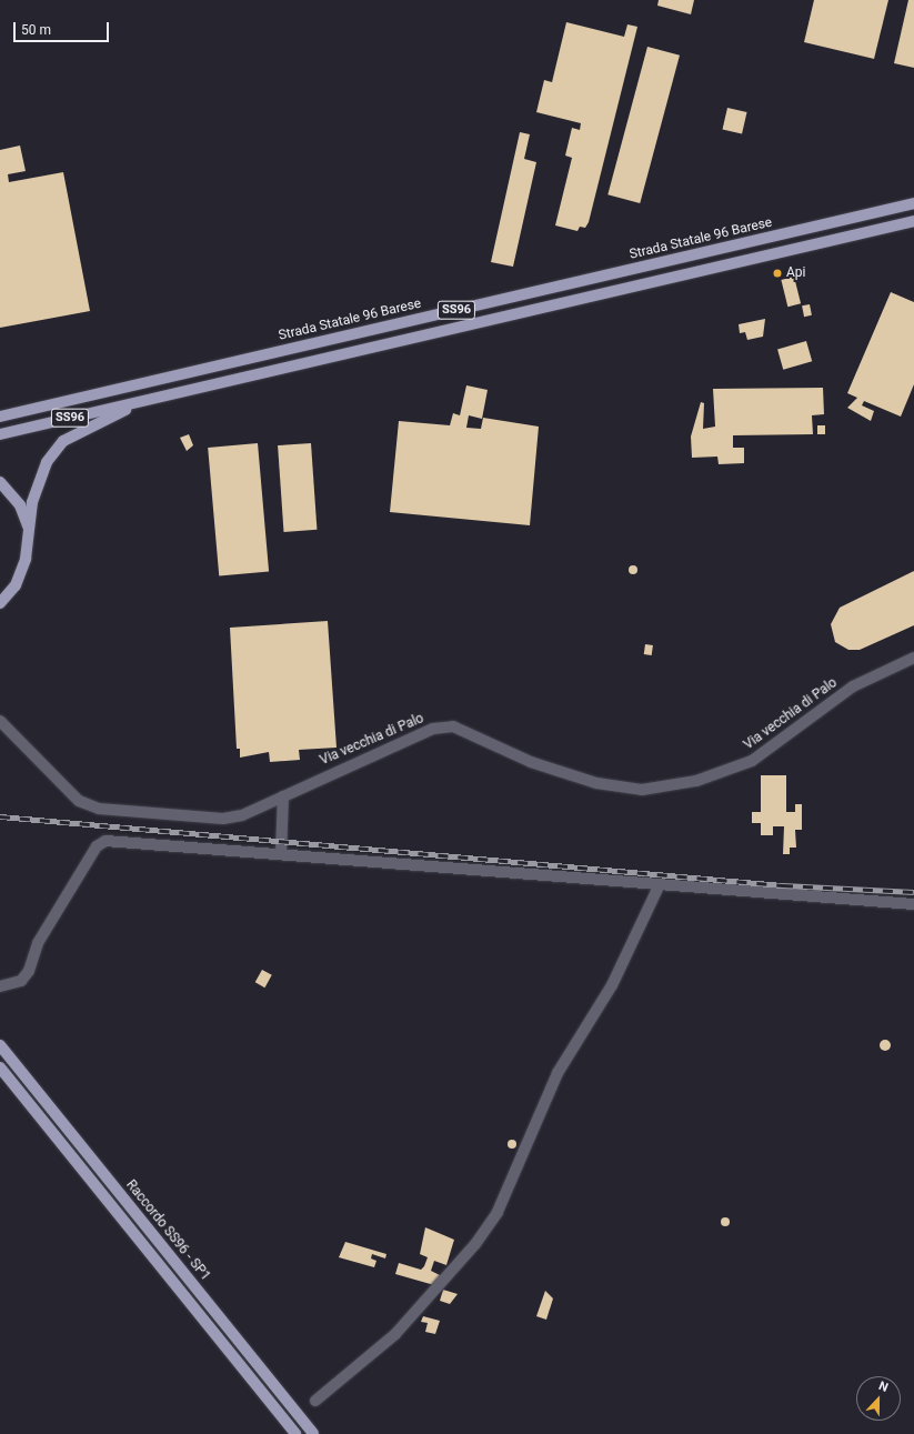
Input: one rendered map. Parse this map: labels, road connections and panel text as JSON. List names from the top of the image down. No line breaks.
{"streets":{"main road":["Strada Statale 96 Barese","SS96","Raccordo SS96 - SP1"],"street":["Via vecchia di Palo"]},"places":["Api"],"scale_bar":"50 m","north":"top"}
